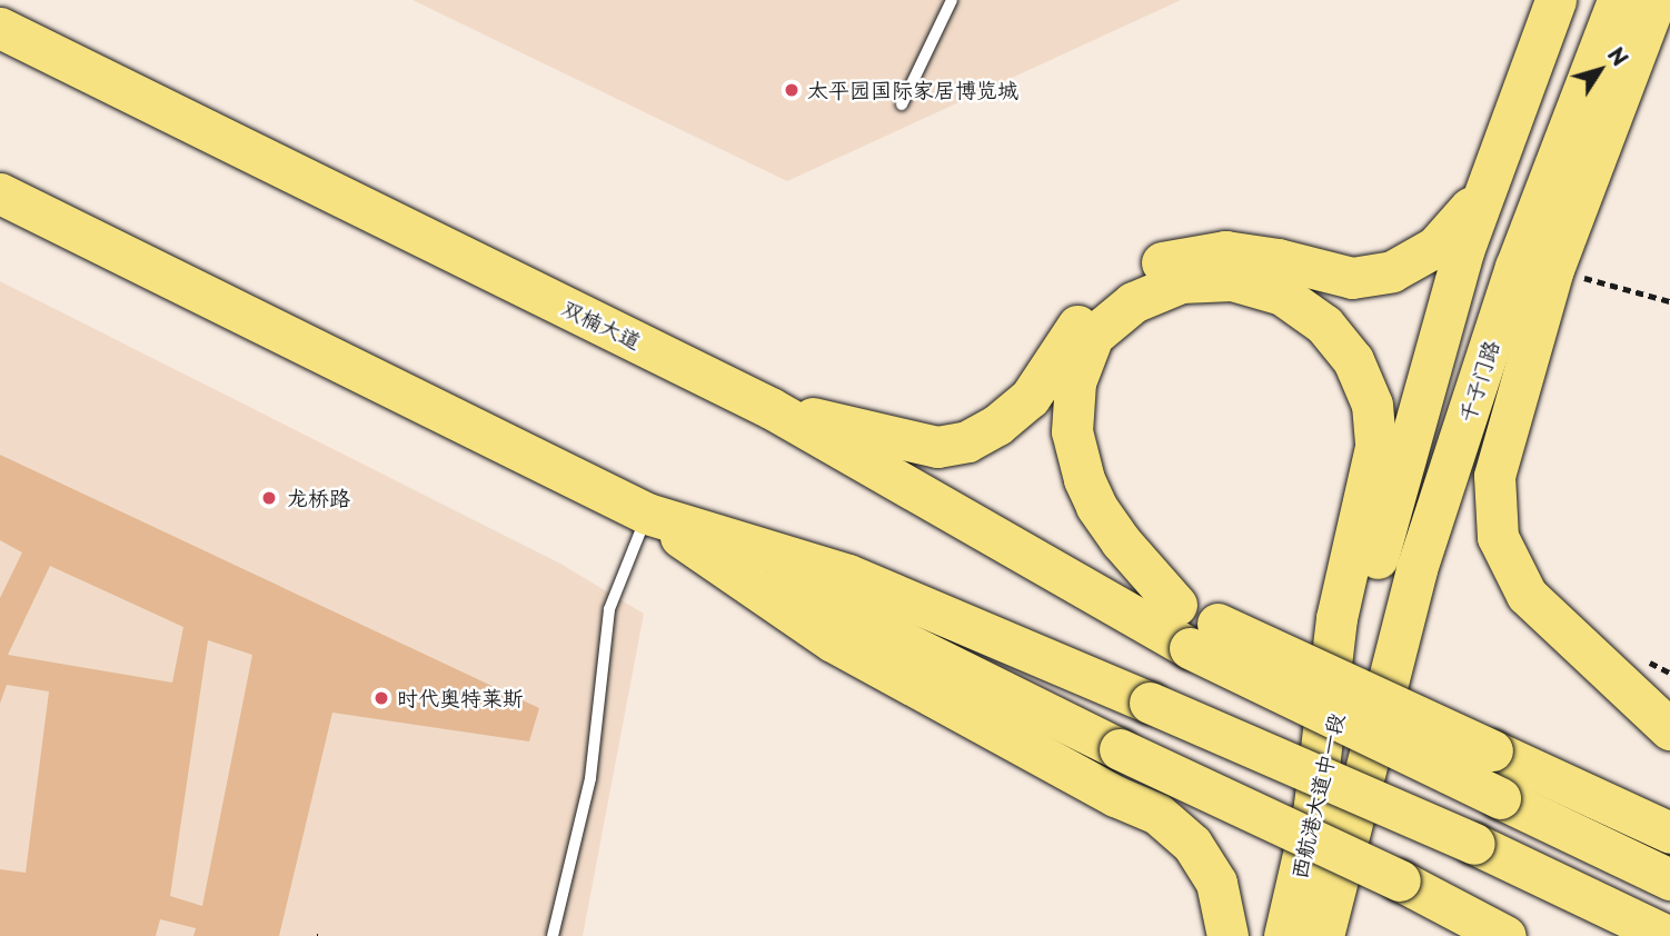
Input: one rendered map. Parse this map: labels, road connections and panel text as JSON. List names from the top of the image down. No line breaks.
{"streets":{"main road":["双楠大道","千子门路","西航港大道中一段"]},"crossings":[["千子门路","西航港大道中一段"]],"places":["太平园国际家居博览城","龙桥路","时代奥特莱斯"],"north":"top right"}
